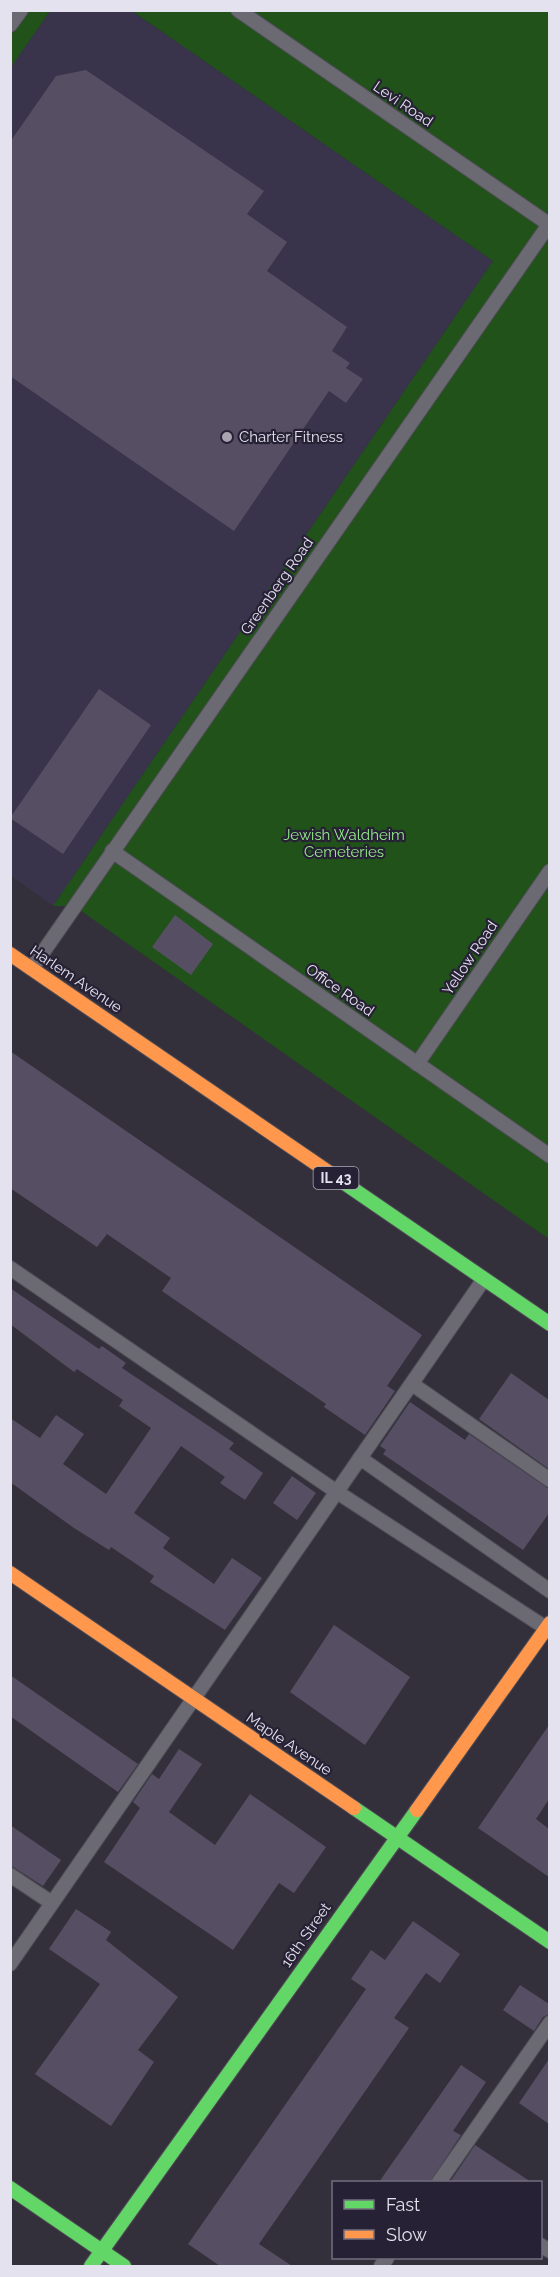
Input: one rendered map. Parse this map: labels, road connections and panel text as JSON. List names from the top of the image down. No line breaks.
{"streets":{"street":["Harlem Avenue","IL 43","Maple Avenue","16th Street"],"lane":["Levi Road","Greenberg Road","Yellow Road","Office Road"]},"crossings":[["Levi Road","Greenberg Road"],["Greenberg Road","Harlem Avenue"],["Greenberg Road","Office Road"],["Yellow Road","Office Road"],["Harlem Avenue","IL 43"],["Maple Avenue","16th Street"]],"parks":["Jewish Waldheim Cemeteries"],"places":["Charter Fitness"],"legend":["Fast","Slow"]}
